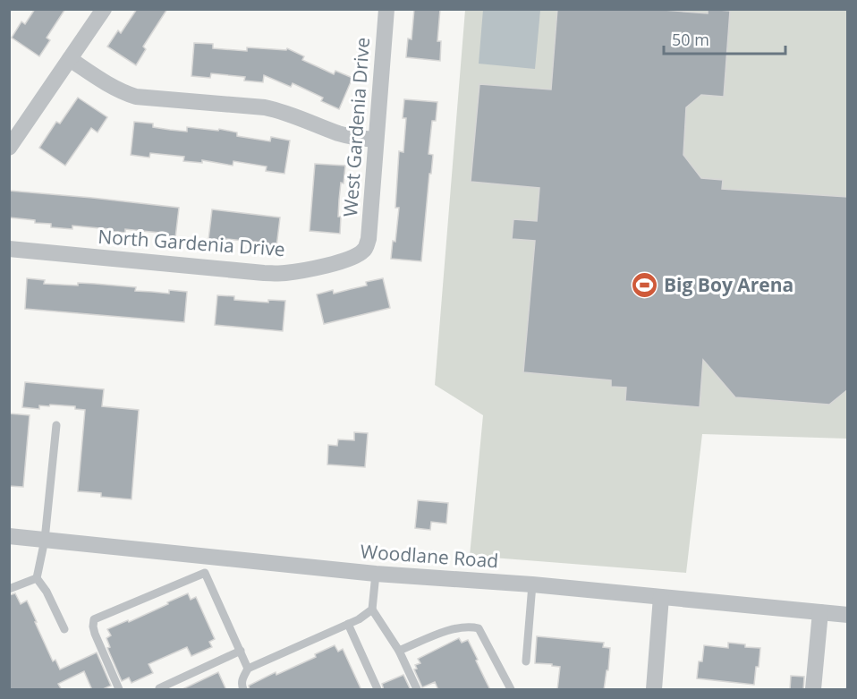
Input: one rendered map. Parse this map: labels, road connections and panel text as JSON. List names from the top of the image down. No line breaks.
{"streets":{"street":["West Gardenia Drive","North Gardenia Drive","Woodlane Road"]},"crossings":[["West Gardenia Drive","North Gardenia Drive"]],"places":{"sports":["Big Boy Arena"]},"scale_bar":"50 m"}
